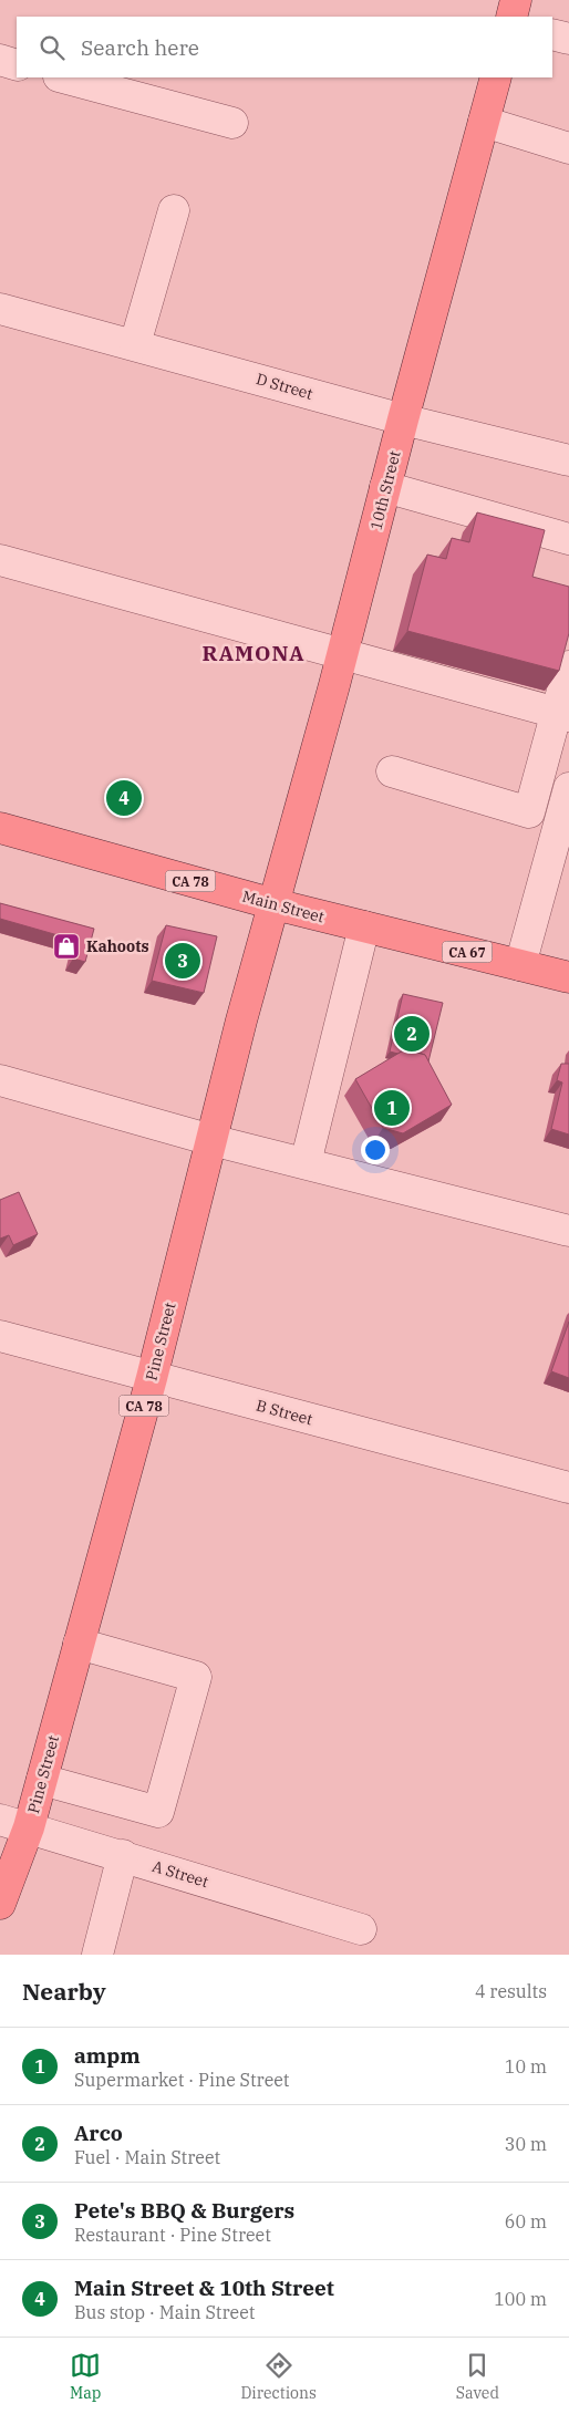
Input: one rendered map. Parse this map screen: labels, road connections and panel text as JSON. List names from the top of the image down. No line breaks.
{"streets":{"main road":["10th Street","CA 78","Main Street","CA 67","Pine Street"],"street":["D Street","B Street","A Street"]},"crossings":[["D Street","10th Street"],["10th Street","Main Street"],["10th Street","Pine Street"],["Main Street","Pine Street"],["Pine Street","B Street"],["Pine Street","A Street"]],"districts":["RAMONA"],"places":{"shop":["Kahoots"]},"page":{"search":"Search here","pins":["4","3","2","1"],"heading":["Nearby","4 results"],"list":[{"mark":"1","name":"ampm","note":"Supermarket · Pine Street","value":"10 m"},{"mark":"2","name":"Arco","note":"Fuel · Main Street","value":"30 m"},{"mark":"3","name":"Pete's BBQ & Burgers","note":"Restaurant · Pine Street","value":"60 m"},{"mark":"4","name":"Main Street & 10th Street","note":"Bus stop · Main Street","value":"100 m"}],"nav":["Map","Directions","Saved"]}}
